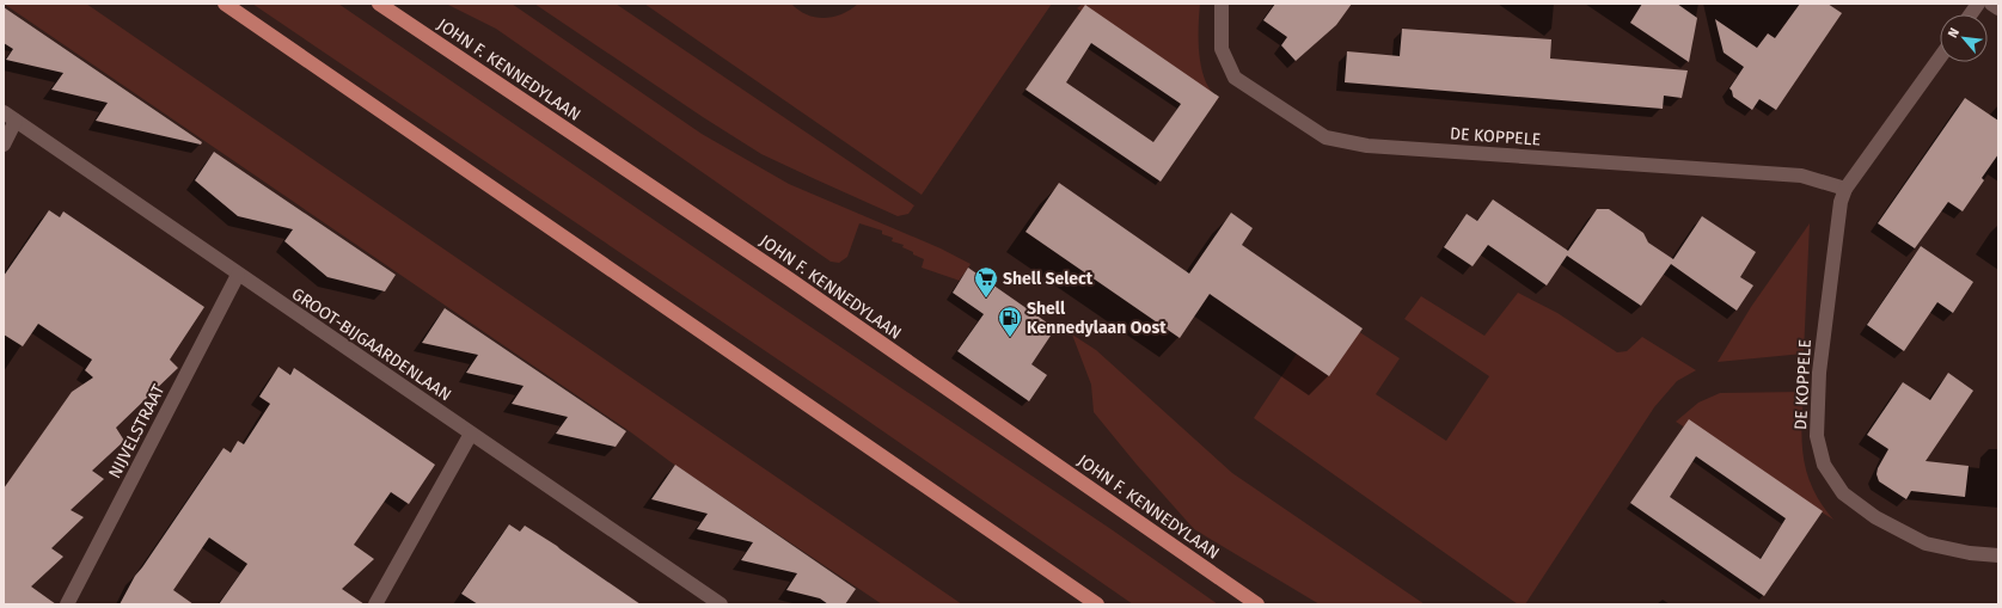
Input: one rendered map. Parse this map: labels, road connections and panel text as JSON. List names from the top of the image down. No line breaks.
{"streets":{"main road":["JOHN F. KENNEDYLAAN"],"street":["DE KOPPELE","GROOT-BIJGAARDENLAAN","NIJVELSTRAAT"]},"crossings":[["GROOT-BIJGAARDENLAAN","NIJVELSTRAAT"]],"places":{"supermarket":["Shell Select"],"fuel station":["Shell Kennedylaan Oost"]},"north":"top left"}
